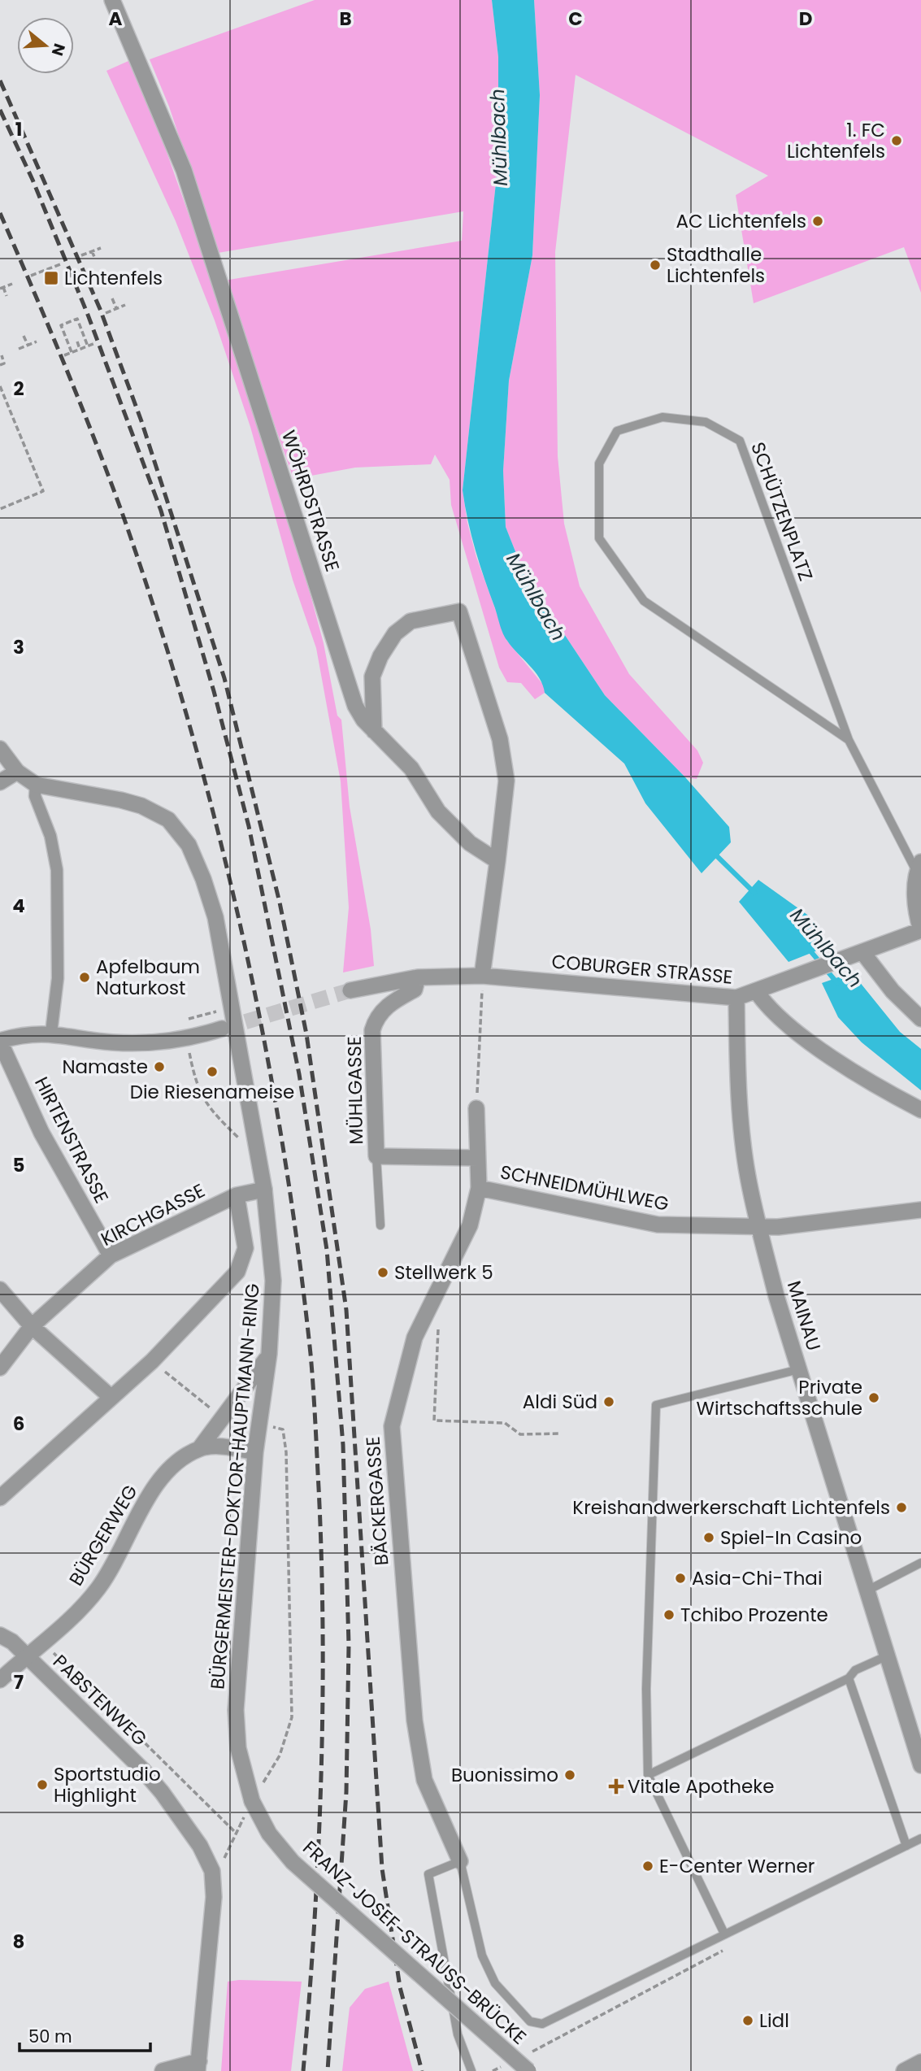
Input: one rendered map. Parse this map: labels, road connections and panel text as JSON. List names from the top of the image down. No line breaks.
{"streets":{"street":["WÖHRDSTRASSE","COBURGER STRASSE","MÜHLGASSE","HIRTENSTRASSE","SCHNEIDMÜHLWEG","KIRCHGASSE","MAINAU","BÜRGERMEISTER-DOKTOR-HAUPTMANN-RING","BÄCKERGASSE","BÜRGERWEG","PABSTENWEG","FRANZ-JOSEF-STRAUSS-BRÜCKE"],"lane":["SCHÜTZENPLATZ"]},"crossings":[["COBURGER STRASSE","MÜHLGASSE"],["COBURGER STRASSE","MAINAU"],["MÜHLGASSE","SCHNEIDMÜHLWEG"],["HIRTENSTRASSE","KIRCHGASSE"],["SCHNEIDMÜHLWEG","MAINAU"],["SCHNEIDMÜHLWEG","BÄCKERGASSE"],["KIRCHGASSE","BÜRGERMEISTER-DOKTOR-HAUPTMANN-RING"],["BÜRGERMEISTER-DOKTOR-HAUPTMANN-RING","FRANZ-JOSEF-STRAUSS-BRÜCKE"],["BÜRGERWEG","PABSTENWEG"]],"water":["Mühlbach"],"places":{"other":["1. FC Lichtenfels","AC Lichtenfels","Stadthalle Lichtenfels","Apfelbaum Naturkost","Namaste","Die Riesenameise","Stellwerk 5","Private Wirtschaftsschule","Aldi Süd","Kreishandwerkerschaft Lichtenfels","Spiel-In Casino","Asia-Chi-Thai","Tchibo Prozente","Buonissimo","Sportstudio Highlight","E-Center Werner","Lidl"],"transit":["Lichtenfels"],"health":["Vitale Apotheke"]},"scale_bar":"50 m","north":"right","grid":{"columns":["A","B","C","D"],"rows":["1","2","3","4","5","6","7","8"]}}
